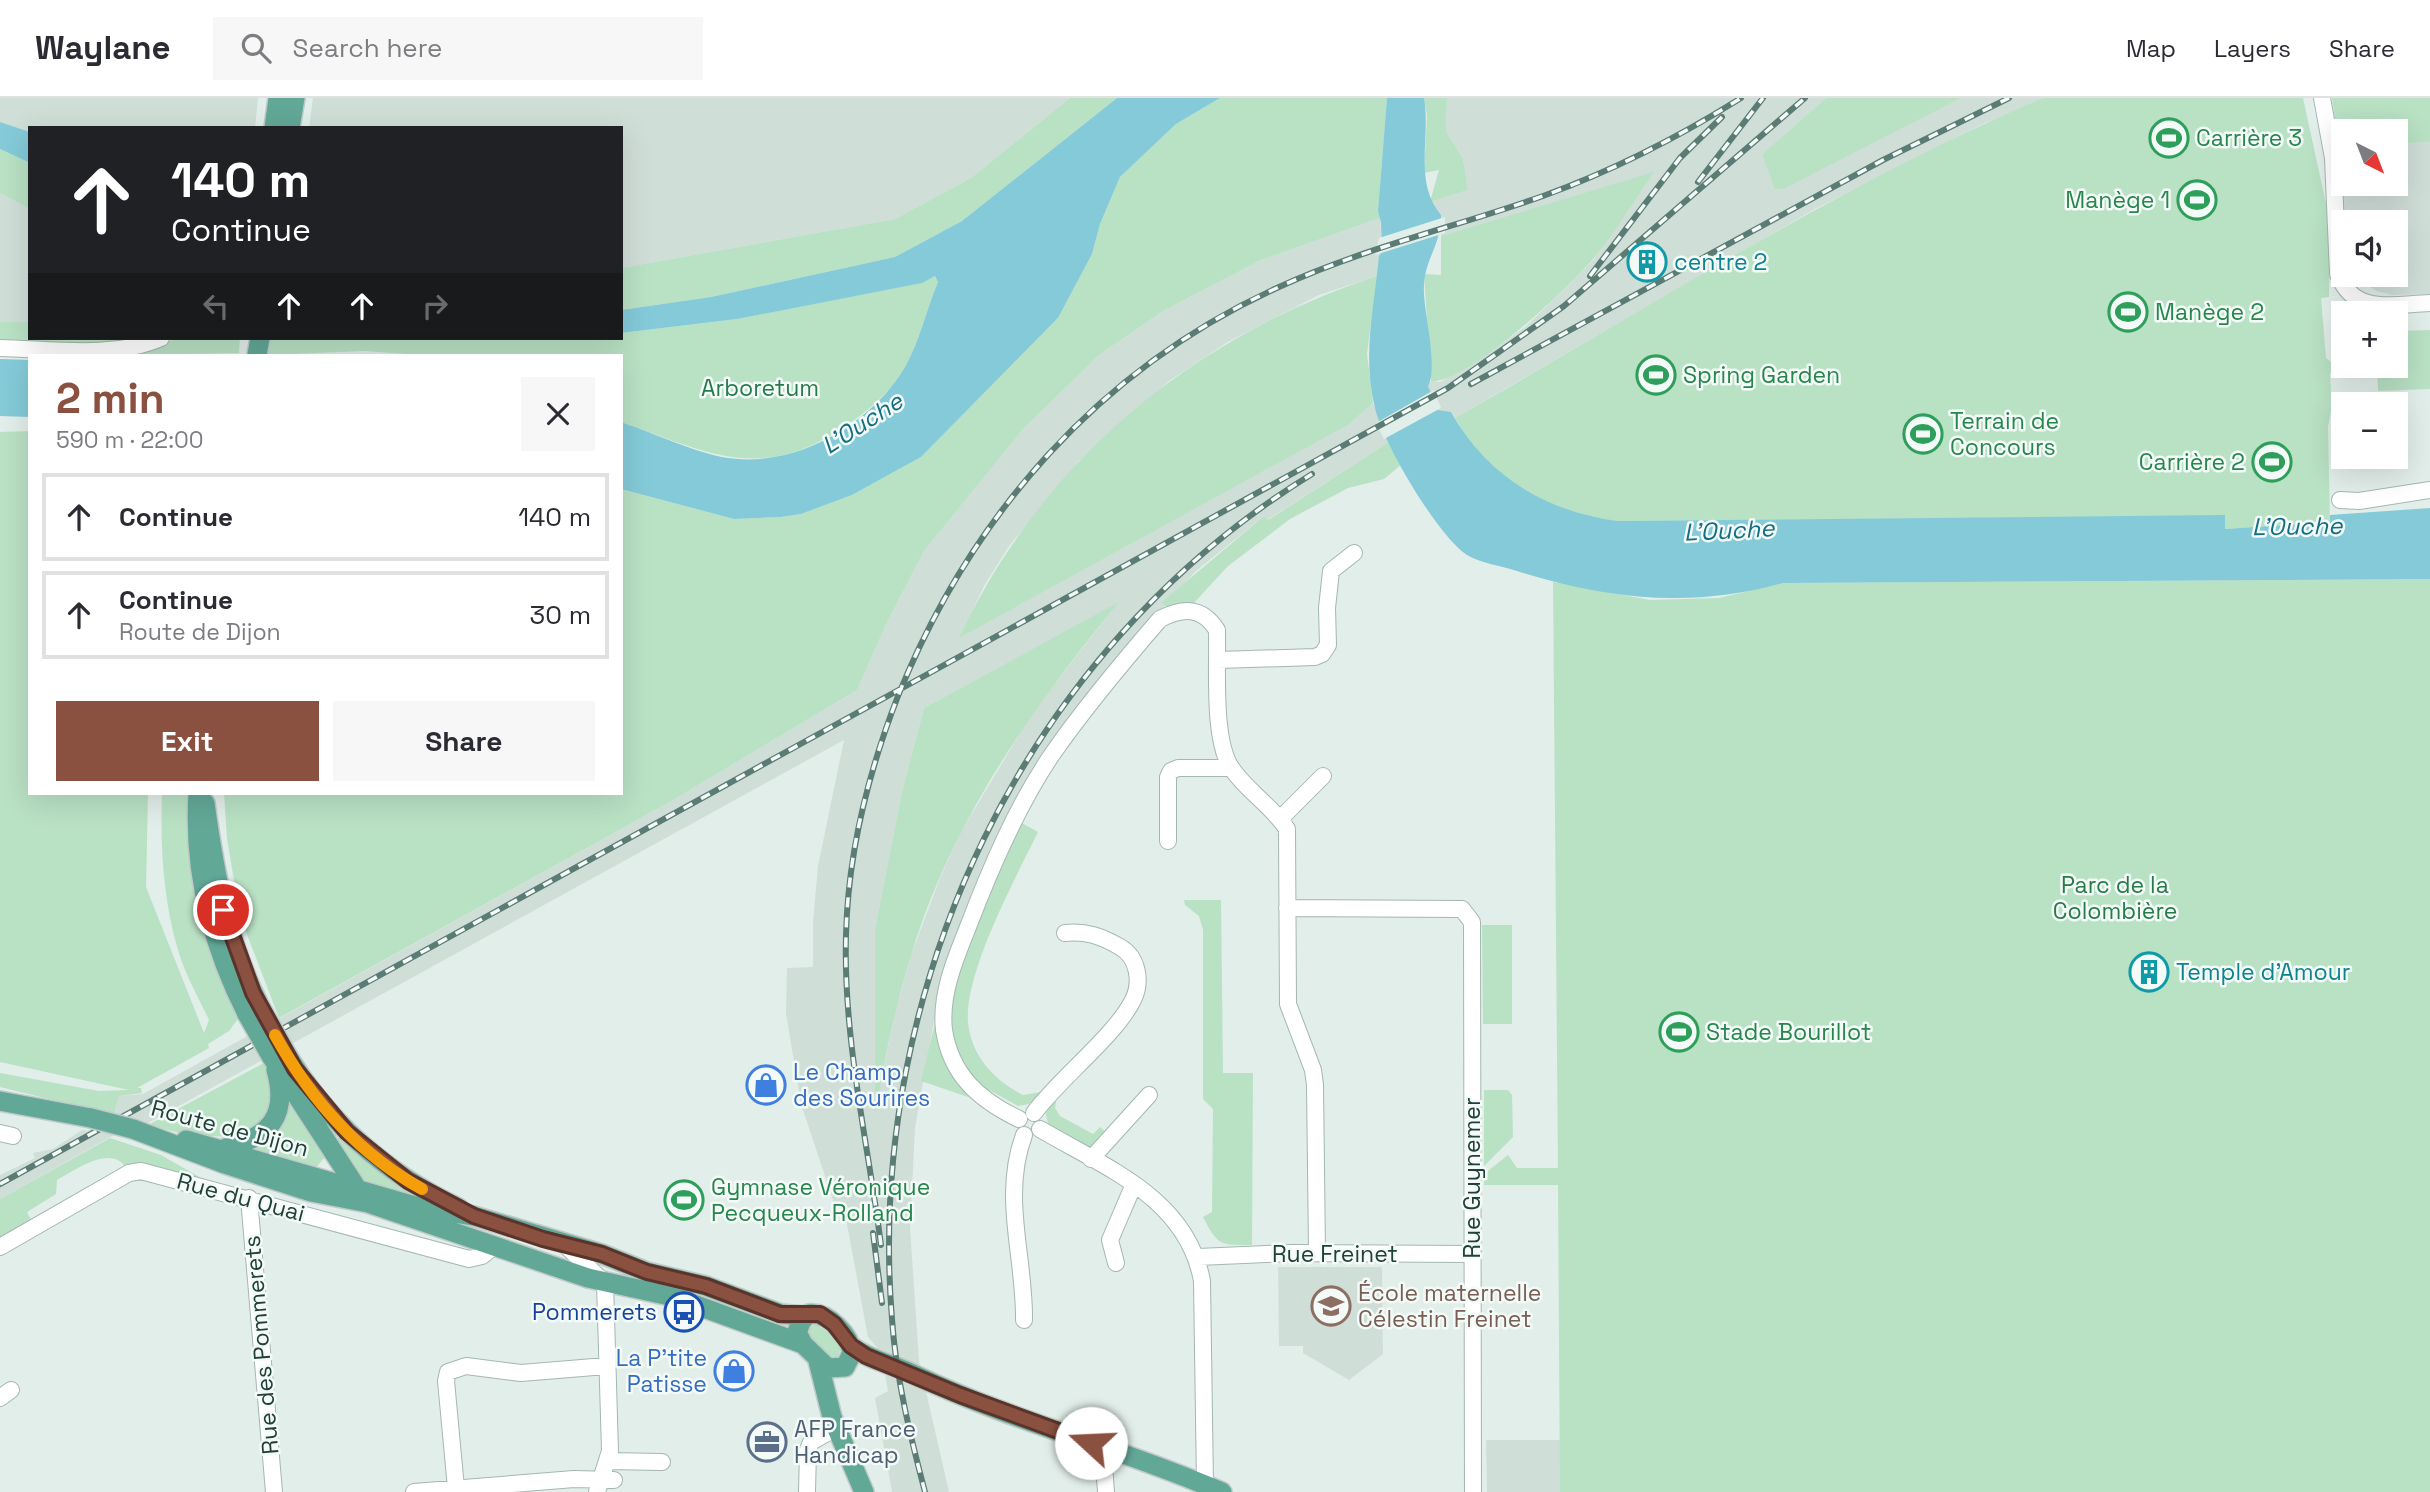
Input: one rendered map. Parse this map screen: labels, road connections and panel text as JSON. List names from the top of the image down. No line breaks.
{"streets":{"main road":["Route de Dijon"],"street":["Rue Guynemer","Rue du Quai","Rue Freinet","Rue des Pommerets"]},"crossings":[["Route de Dijon","Rue du Quai"],["Rue Guynemer","Rue Freinet"],["Rue du Quai","Rue des Pommerets"]],"water":["L'Ouche"],"parks":["Arboretum","Parc de la Colombière"],"places":{"sports":["Carrière 3","Manège 1","Manège 2","Spring Garden","Terrain de Concours","Carrière 2","Stade Bourillot","Gymnase Véronique Pecqueux-Rolland"],"building":["centre 2","Temple d'Amour"],"shop":["Le Champ des Sourires","La P'tite Patisse"],"school or university":["École maternelle Célestin Freinet"],"bus stop":["Pommerets"],"office":["AFP France Handicap"]},"north":"bottom right","page":{"header":"Waylane","search":"Search here","nav":["Map","Layers","Share"],"map_buttons":["+","−"],"turn":["140 m","Continue"],"heading":["2 min","590 m · 22:00"],"list":[{"name":"Continue","value":"140 m"},{"name":"Continue","note":"Route de Dijon","value":"30 m"}],"buttons":["Exit","Share"]}}
